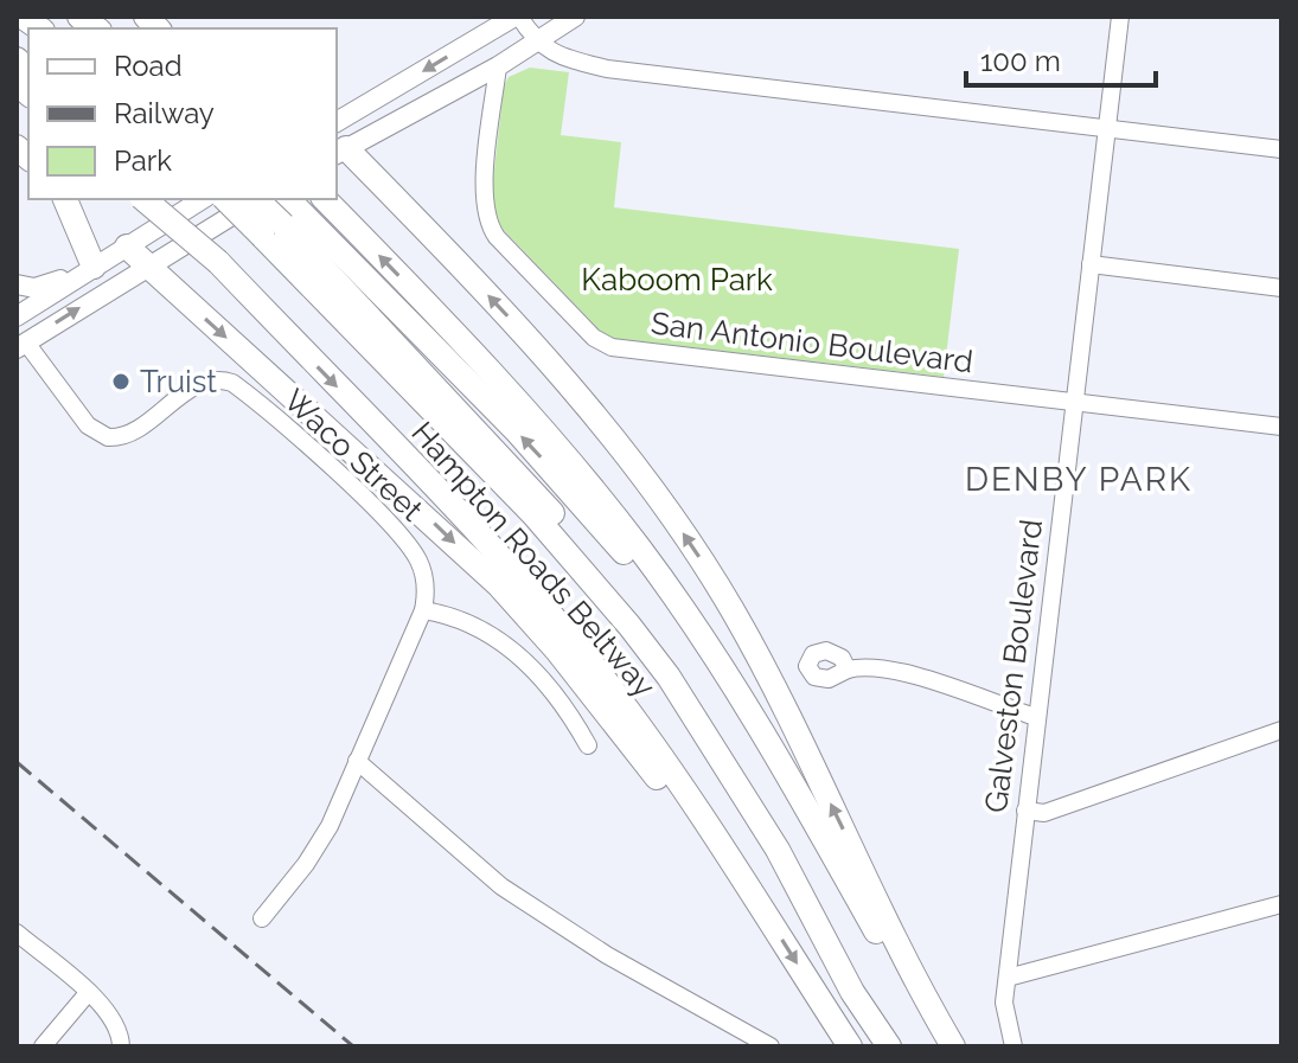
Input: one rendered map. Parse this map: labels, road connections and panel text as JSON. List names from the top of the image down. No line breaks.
{"streets":{"highway":["Hampton Roads Beltway"],"street":["San Antonio Boulevard","Waco Street","Galveston Boulevard"]},"crossings":[["San Antonio Boulevard","Galveston Boulevard"]],"districts":["DENBY PARK"],"parks":["Kaboom Park"],"places":["Truist"],"legend":["Road","Railway","Park"],"scale_bar":"100 m"}
